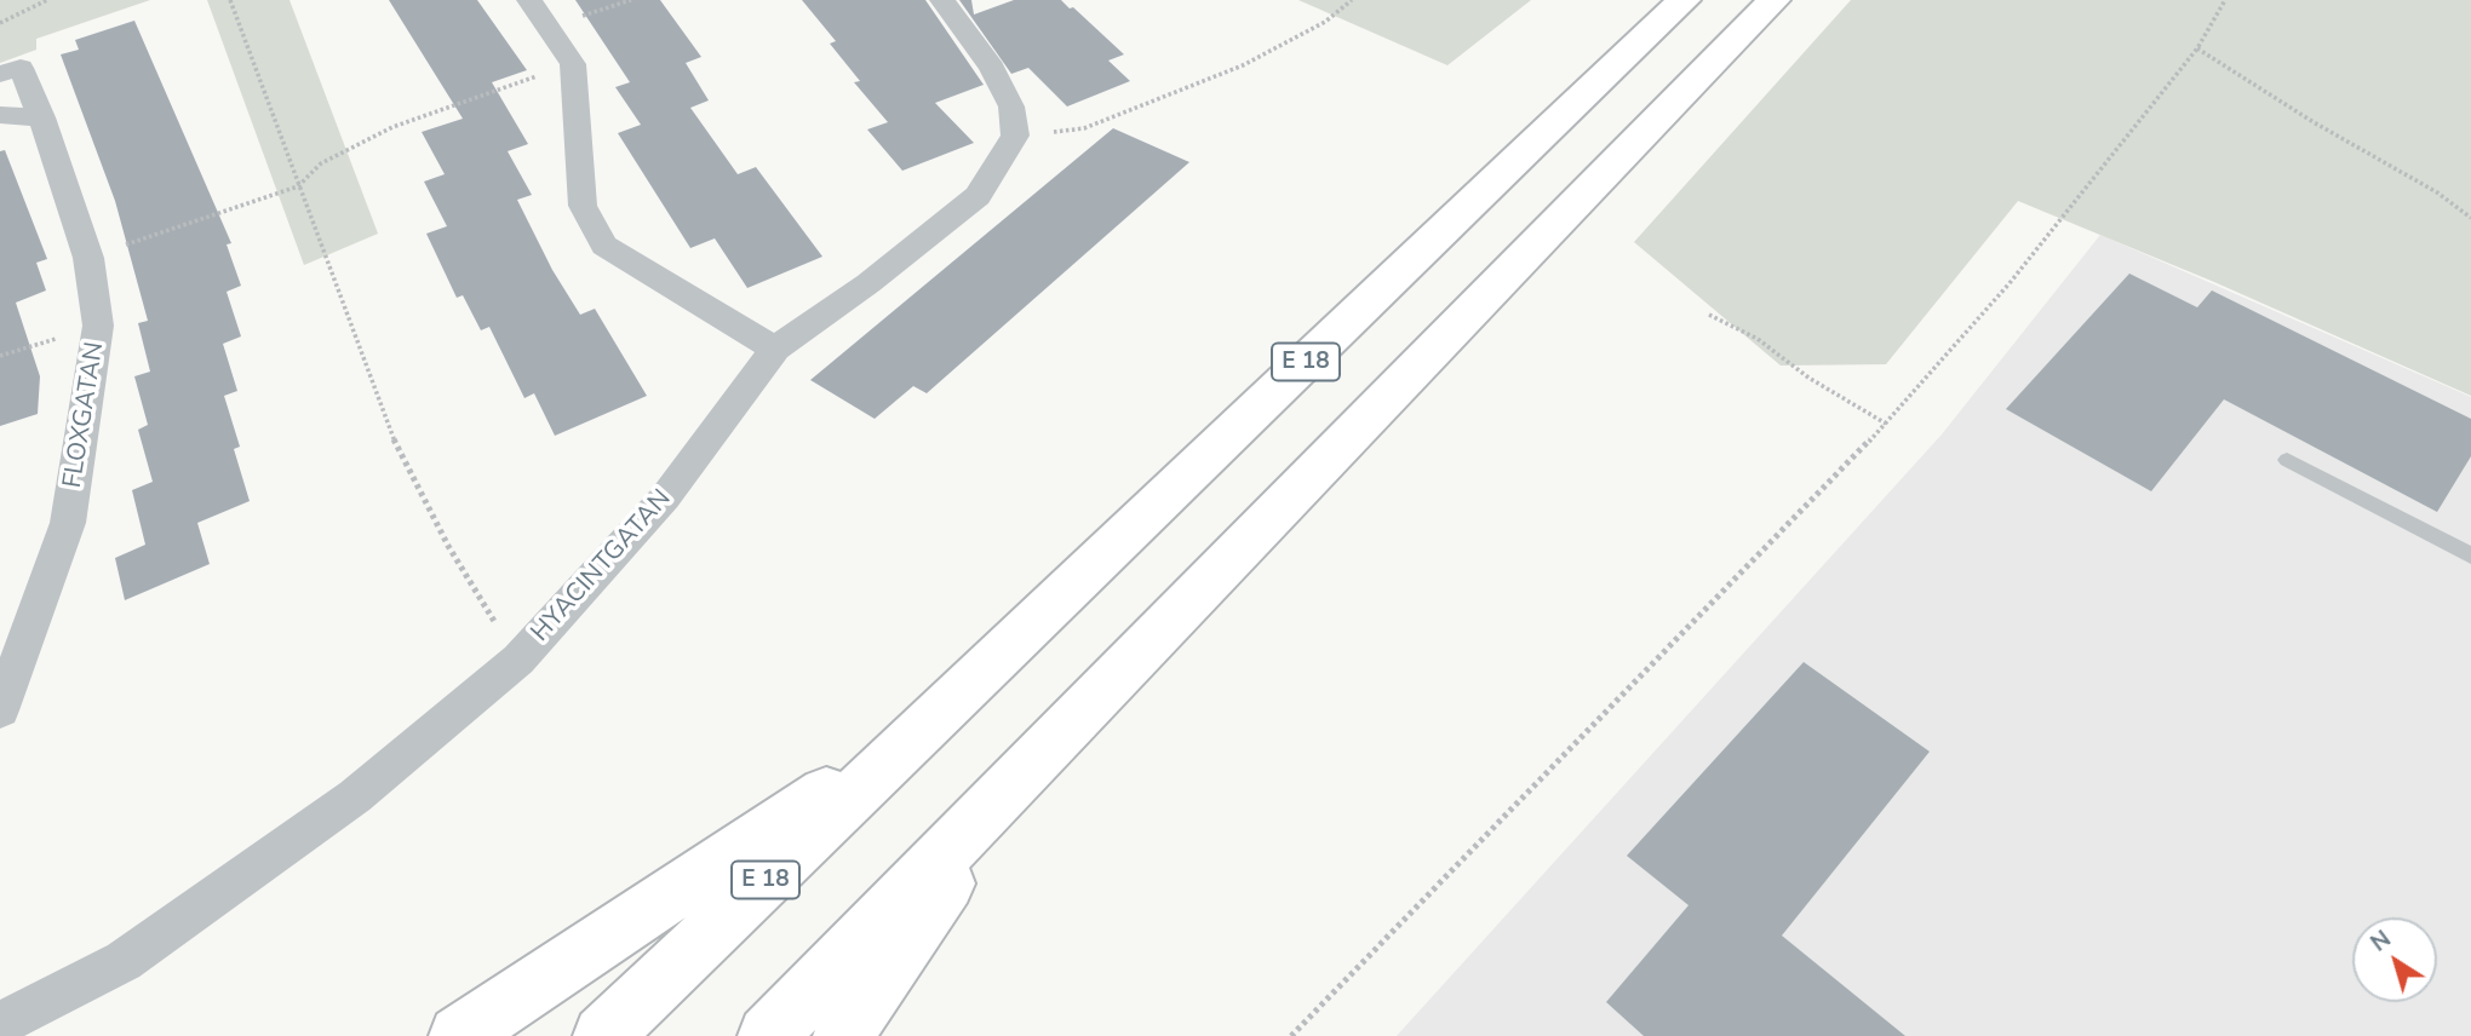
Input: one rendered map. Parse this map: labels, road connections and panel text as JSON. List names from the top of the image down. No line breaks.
{"streets":{"highway":["E 18"],"street":["FLOXGATAN","HYACINTGATAN"]},"north":"top left"}
